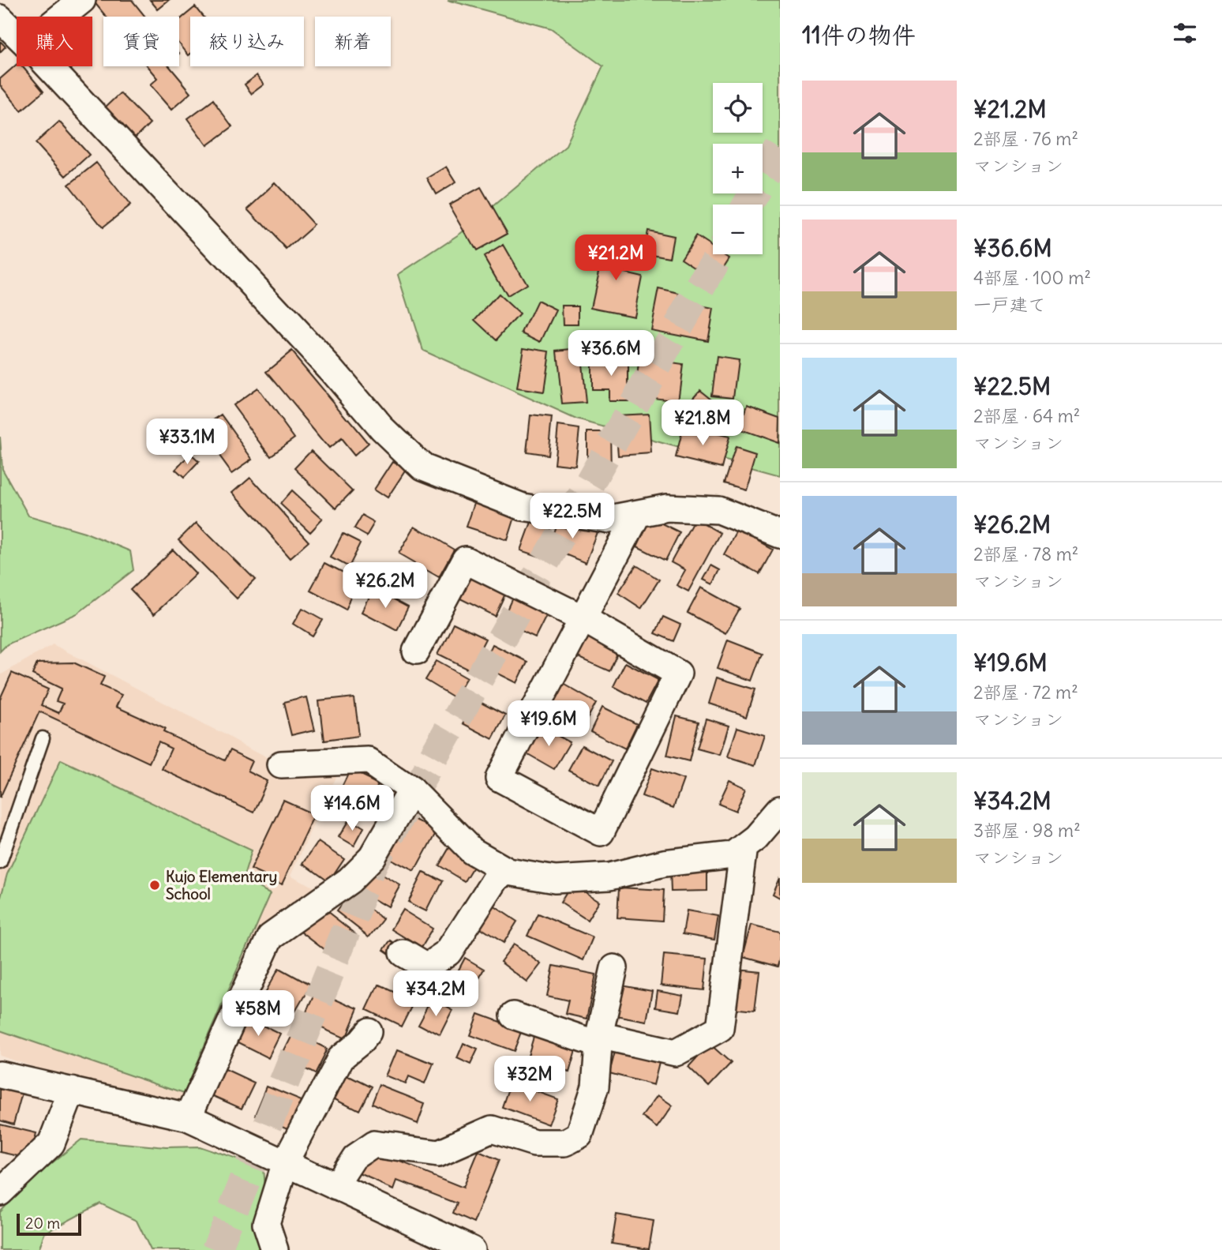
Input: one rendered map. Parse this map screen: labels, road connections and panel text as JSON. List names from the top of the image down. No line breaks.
{"places":["Kujo Elementary School"],"scale_bar":"20 m","page":{"heading":"11件の物件","chip":["購入","賃貸","絞り込み","新着"],"list":[{"name":"¥21.2M","note":"2部屋 · 76 m² · マンション"},{"name":"¥36.6M","note":"4部屋 · 100 m² · 一戸建て"},{"name":"¥22.5M","note":"2部屋 · 64 m² · マンション"},{"name":"¥26.2M","note":"2部屋 · 78 m² · マンション"},{"name":"¥19.6M","note":"2部屋 · 72 m² · マンション"},{"name":"¥34.2M","note":"3部屋 · 98 m² · マンション"}],"map_buttons":["+","−"],"price":["¥21.2M","¥36.6M","¥21.8M","¥33.1M","¥22.5M","¥26.2M","¥19.6M","¥14.6M","¥34.2M","¥58M","¥32M"],"scale":"20 m"}}
